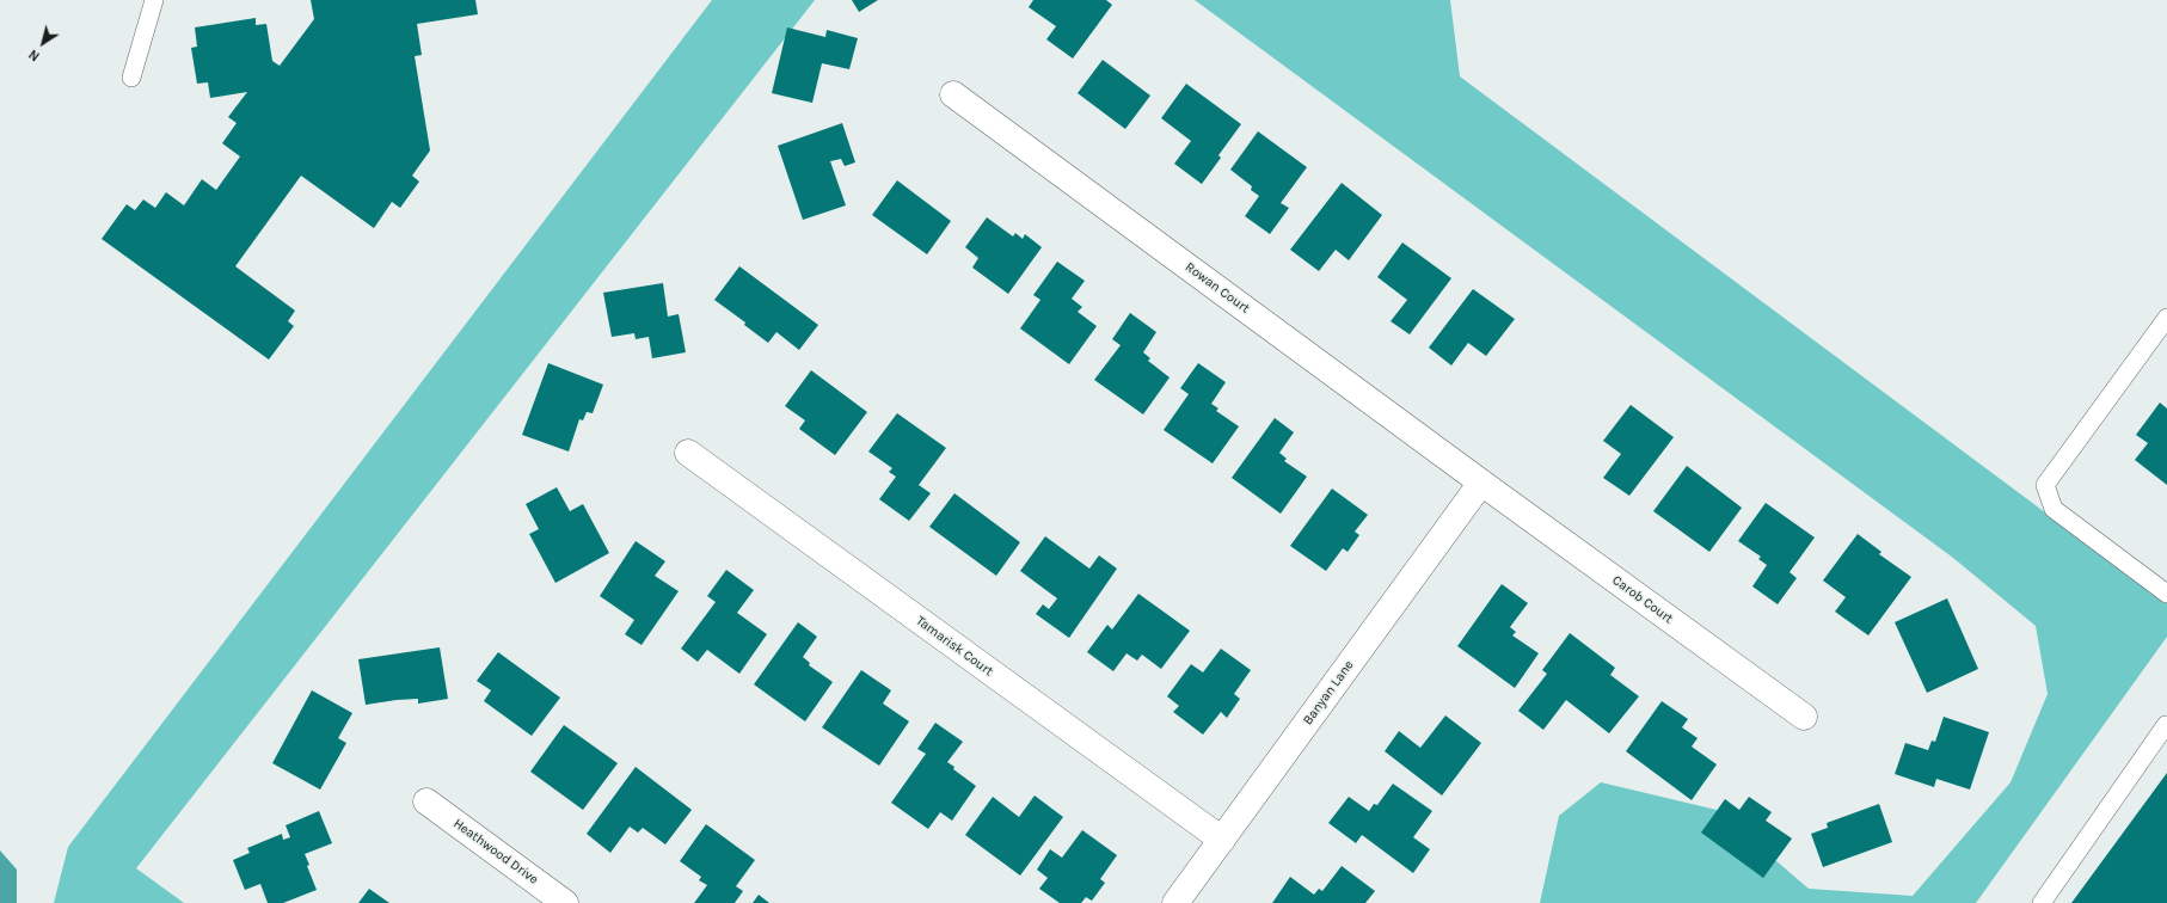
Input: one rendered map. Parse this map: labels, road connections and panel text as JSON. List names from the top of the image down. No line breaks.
{"streets":{"street":["Rowan Court","Carob Court","Tamarisk Court","Banyan Lane","Heathwood Drive"]},"crossings":[["Rowan Court","Carob Court"],["Rowan Court","Banyan Lane"],["Carob Court","Banyan Lane"],["Tamarisk Court","Banyan Lane"]],"north":"bottom left"}
